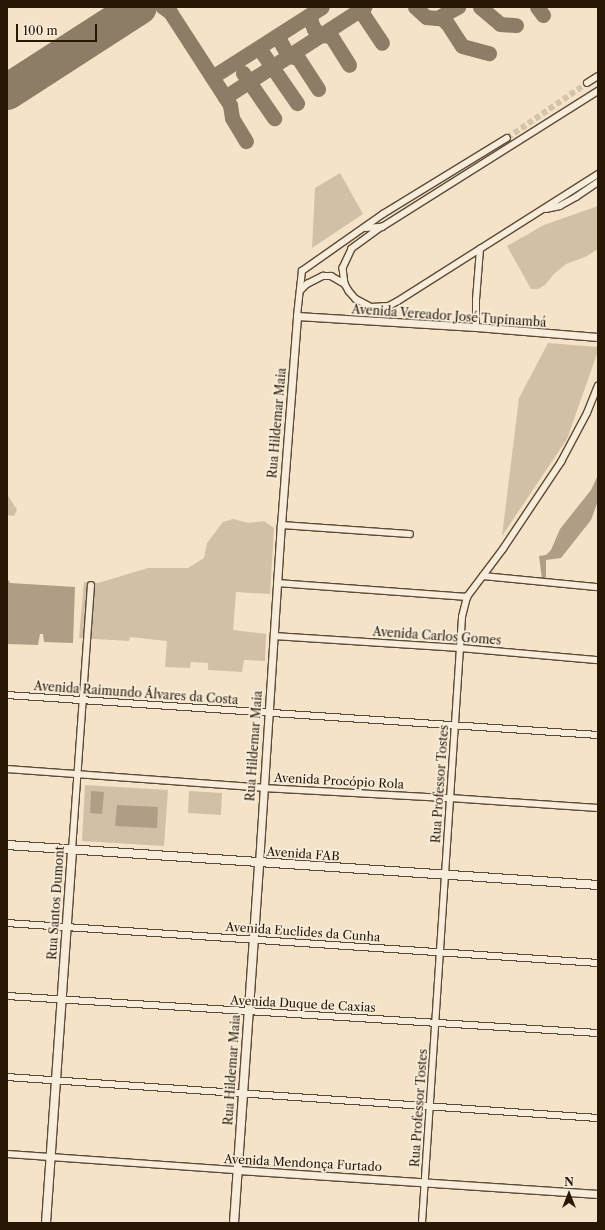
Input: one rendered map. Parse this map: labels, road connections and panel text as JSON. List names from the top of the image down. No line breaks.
{"streets":{"main road":["Rua Hildemar Maia","Avenida FAB","Rua Santos Dumont"],"street":["Avenida Vereador José Tupinambá","Avenida Carlos Gomes","Avenida Raimundo Álvares da Costa","Avenida Procópio Rola","Rua Professor Tostes","Avenida Euclides da Cunha","Avenida Duque de Caxias","Avenida Mendonça Furtado"]},"crossings":[["Avenida Vereador José Tupinambá","Rua Hildemar Maia"],["Rua Hildemar Maia","Avenida Carlos Gomes"],["Rua Hildemar Maia","Avenida Raimundo Álvares da Costa"],["Rua Hildemar Maia","Avenida Procópio Rola"],["Rua Hildemar Maia","Avenida FAB"],["Rua Hildemar Maia","Avenida Euclides da Cunha"],["Rua Hildemar Maia","Avenida Duque de Caxias"],["Rua Hildemar Maia","Avenida Mendonça Furtado"],["Avenida Carlos Gomes","Rua Professor Tostes"],["Avenida Raimundo Álvares da Costa","Rua Professor Tostes"],["Avenida Raimundo Álvares da Costa","Rua Santos Dumont"],["Avenida Procópio Rola","Rua Professor Tostes"],["Avenida Procópio Rola","Rua Santos Dumont"],["Rua Professor Tostes","Avenida FAB"],["Rua Professor Tostes","Avenida Euclides da Cunha"],["Rua Professor Tostes","Avenida Duque de Caxias"],["Rua Professor Tostes","Avenida Mendonça Furtado"],["Avenida FAB","Rua Santos Dumont"],["Rua Santos Dumont","Avenida Euclides da Cunha"],["Rua Santos Dumont","Avenida Duque de Caxias"],["Rua Santos Dumont","Avenida Mendonça Furtado"]],"scale_bar":"100 m","north":"top"}
